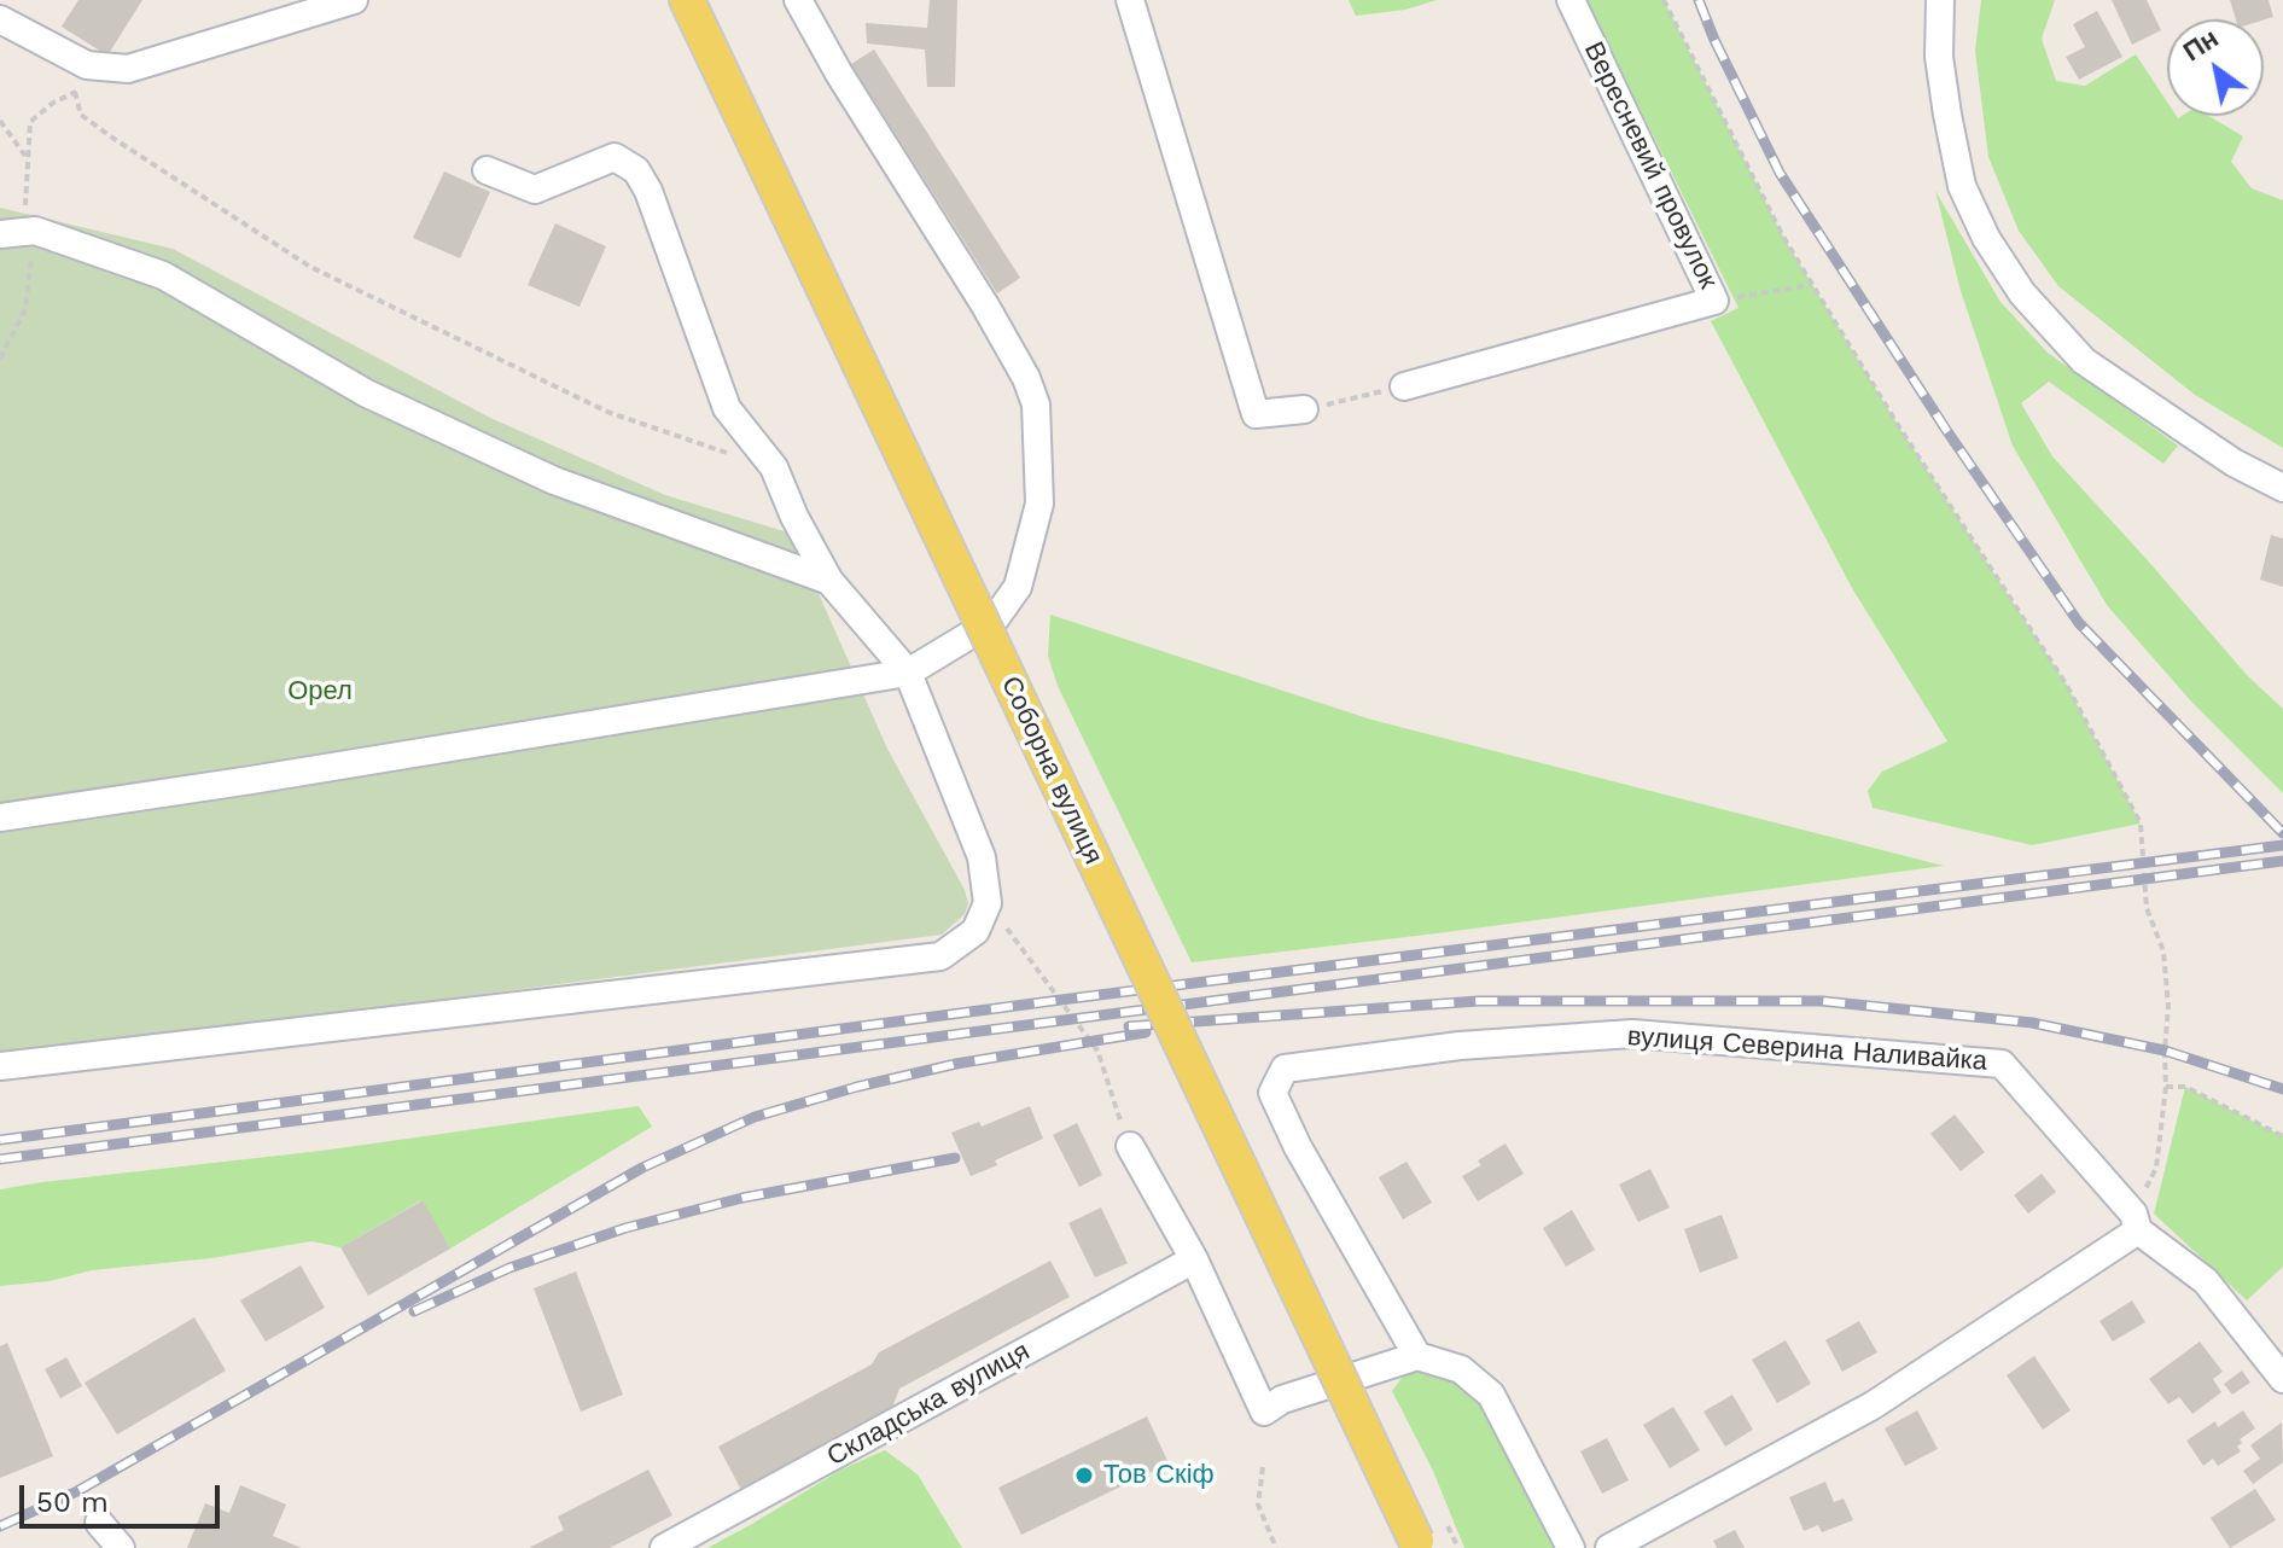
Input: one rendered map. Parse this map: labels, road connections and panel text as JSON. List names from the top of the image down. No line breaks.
{"streets":{"main road":["Соборна вулиця"],"street":["Вересневий провулок","вулиця Северина Наливайка","Складська вулиця"]},"parks":["Орел"],"places":["Тов Скіф"],"scale_bar":"50 m","north":"top left"}
